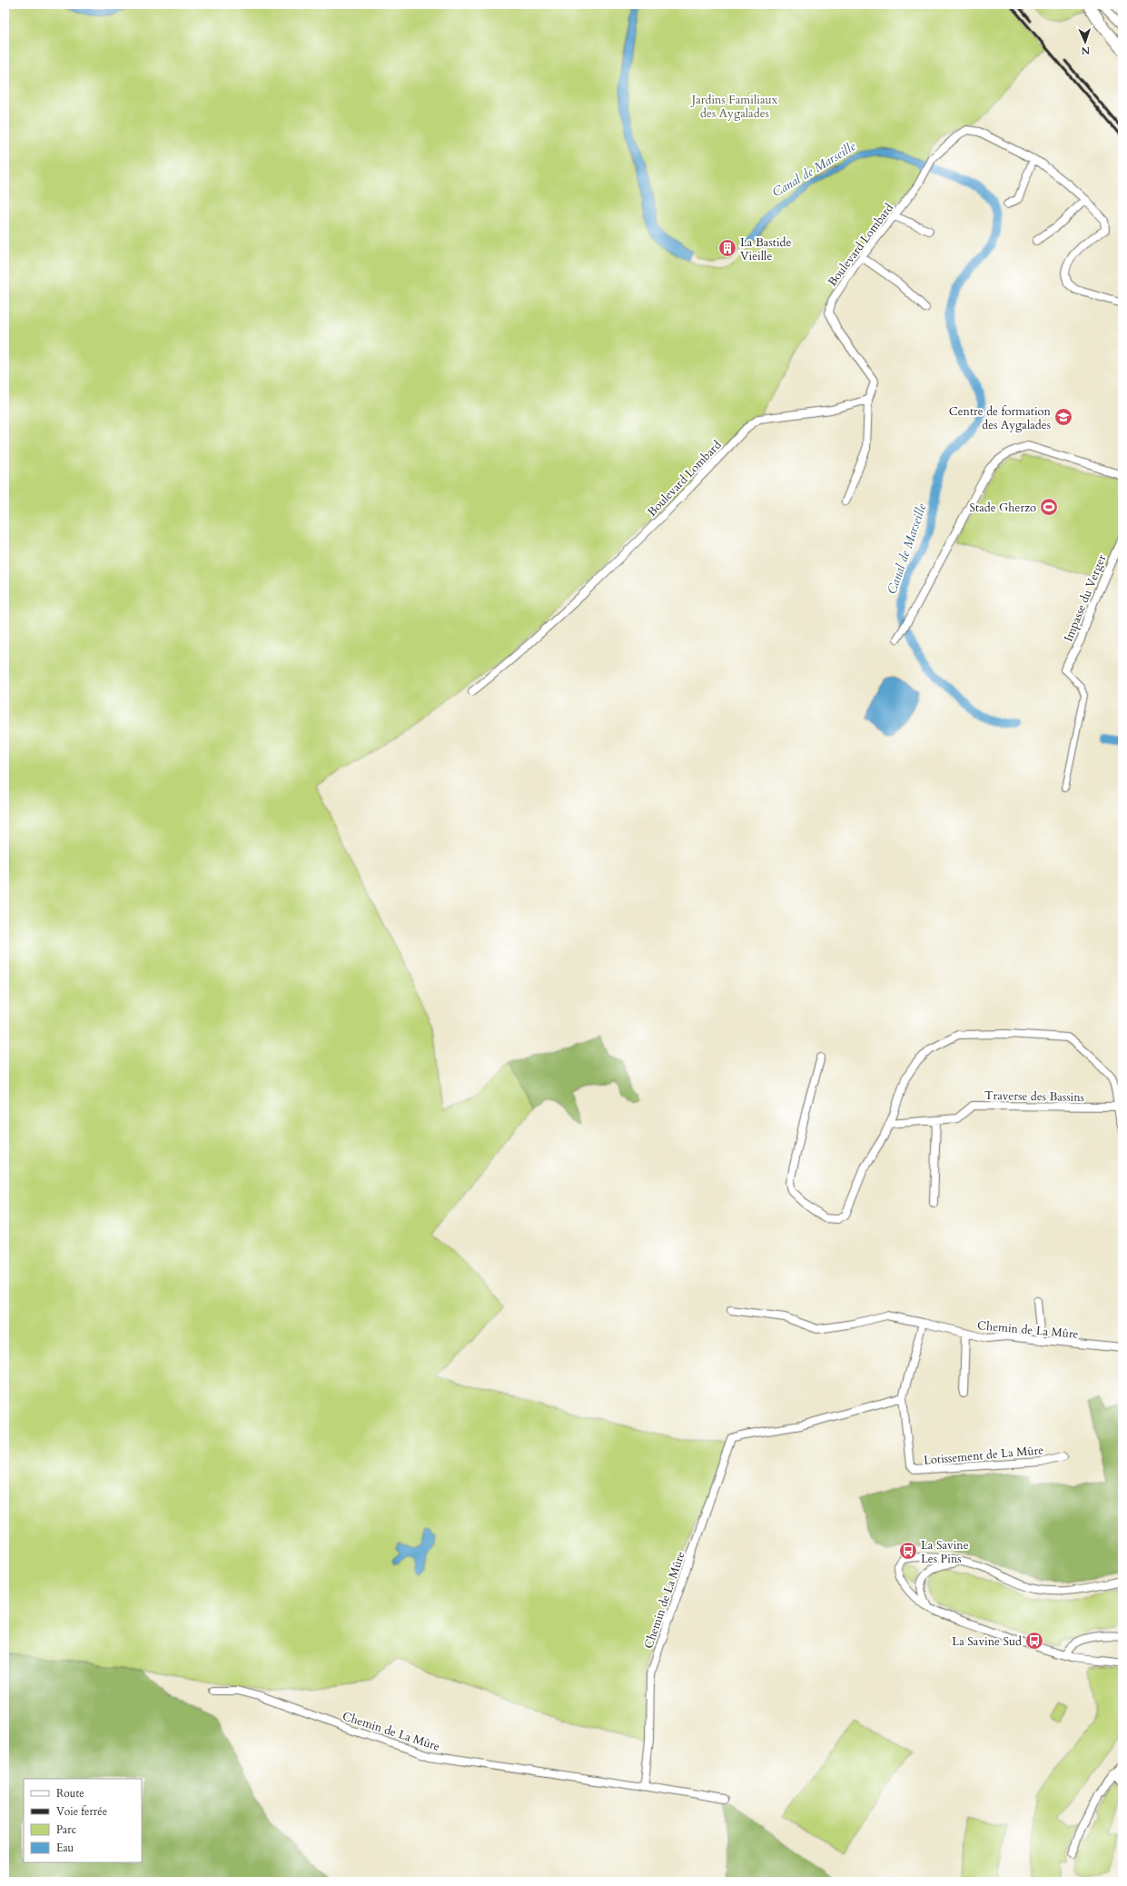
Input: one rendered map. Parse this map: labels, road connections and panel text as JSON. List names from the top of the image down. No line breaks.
{"streets":{"street":["Boulevard Lombard","Impasse du Verger","Traverse des Bassins","Chemin de La Mûre","Lotissement de La Mûre"]},"crossings":[["Chemin de La Mûre","Lotissement de La Mûre"]],"water":["Canal de Marseille"],"parks":["Jardins Familiaux des Aygalades"],"places":{"building":["La Bastide Vieille"],"school or university":["Centre de formation des Aygalades"],"sports":["Stade Gherzo"],"bus stop":["La Savine Les Pins","La Savine Sud"]},"legend":["Route","Voie ferrée","Parc","Eau"],"north":"bottom"}
